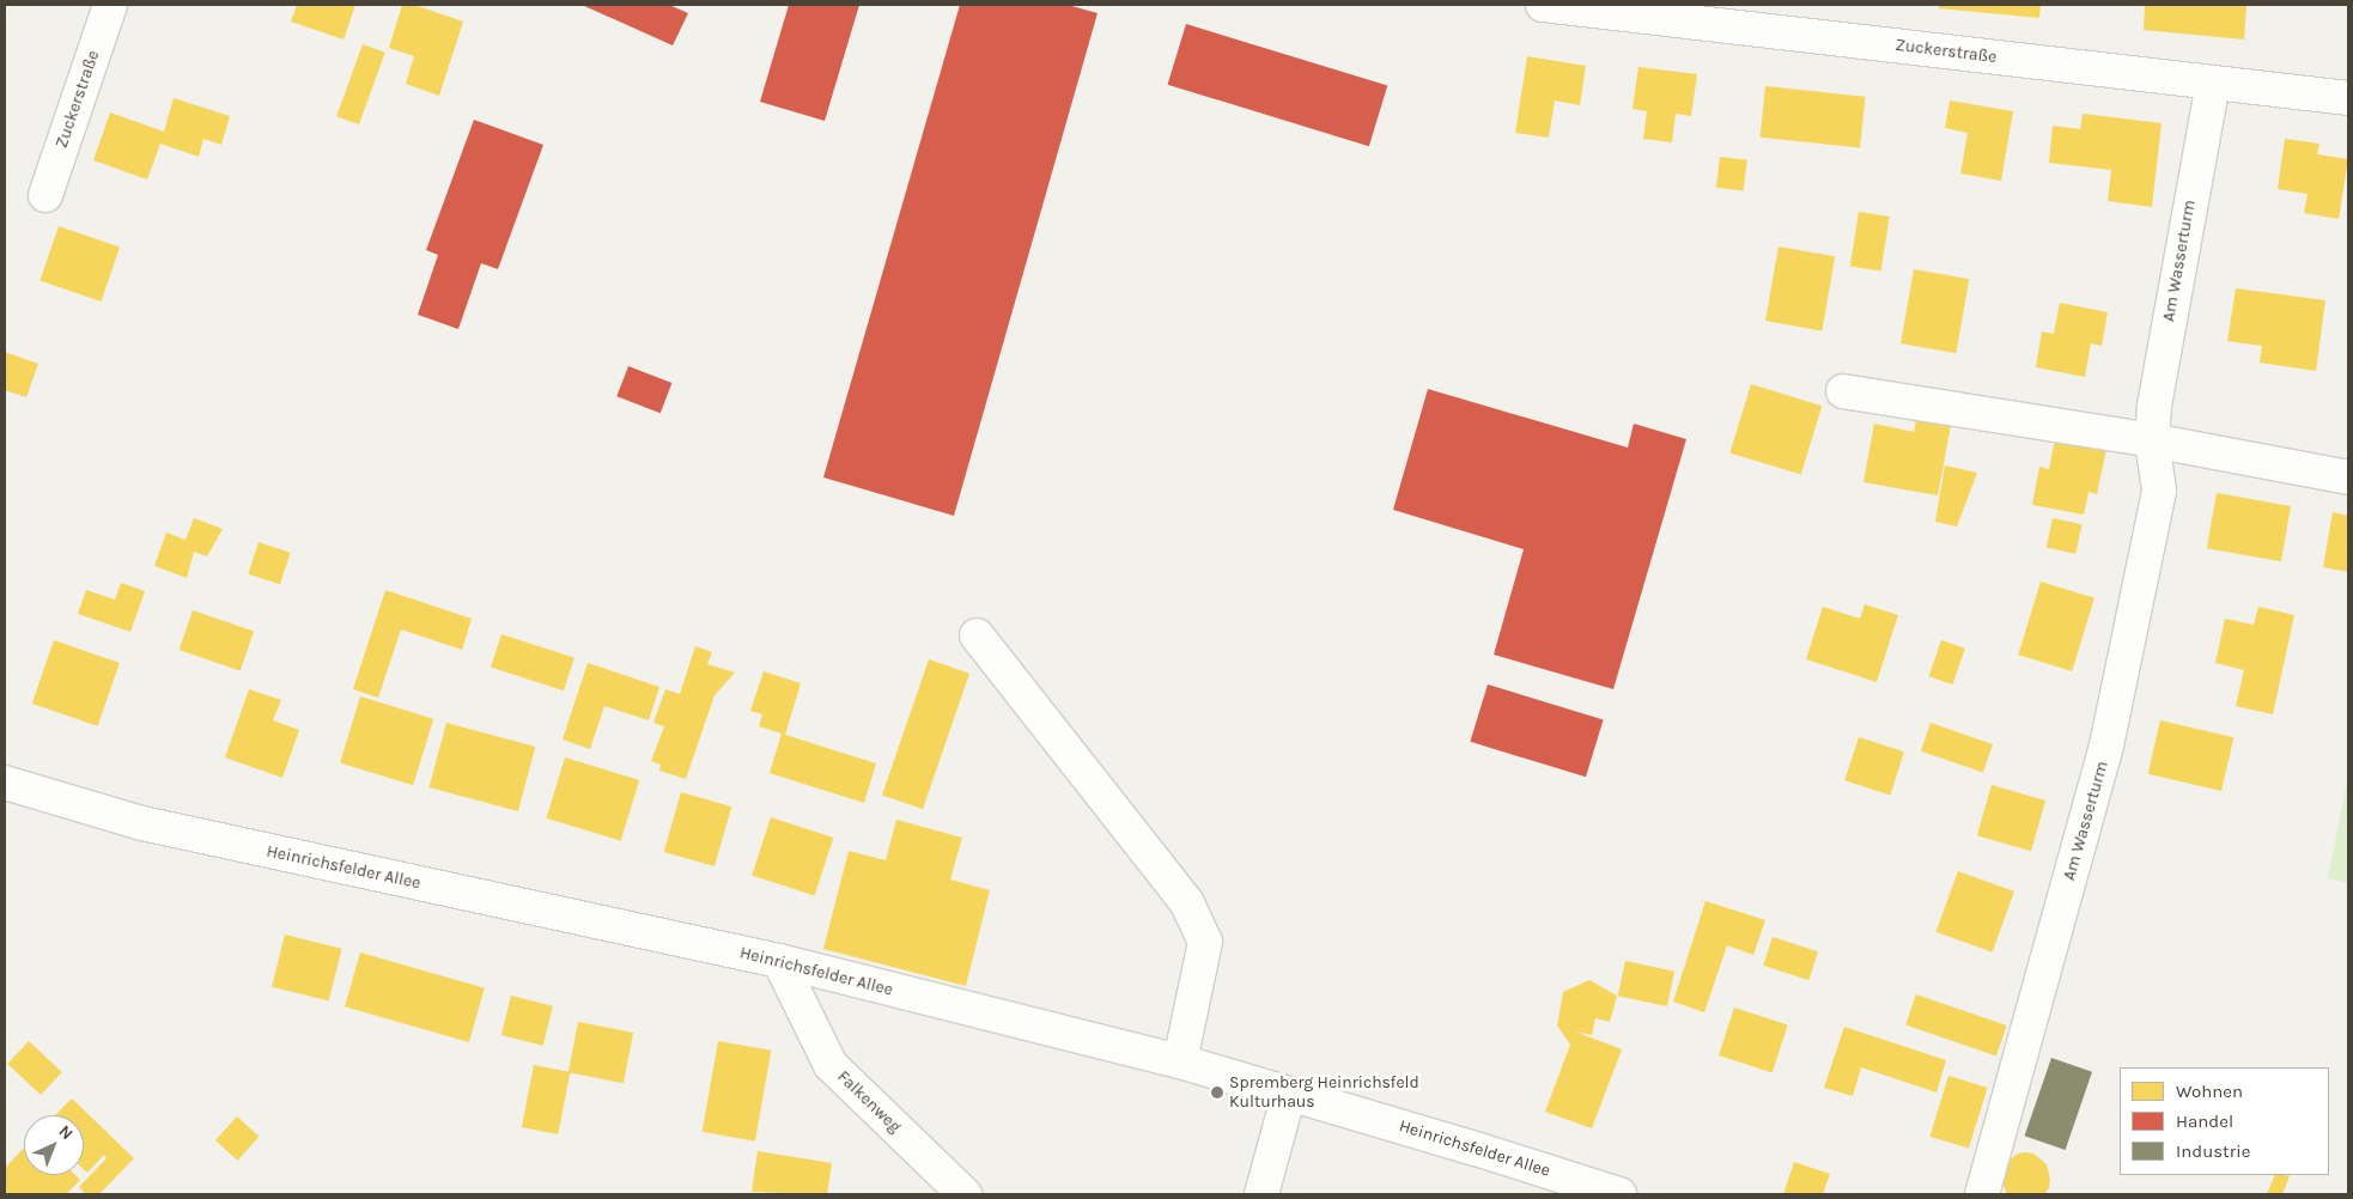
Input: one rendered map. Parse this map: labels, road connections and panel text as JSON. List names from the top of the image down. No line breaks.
{"streets":{"street":["Zuckerstraße","Am Wasserturm","Heinrichsfelder Allee","Falkenweg"]},"crossings":[["Zuckerstraße","Am Wasserturm"],["Heinrichsfelder Allee","Falkenweg"]],"places":["Spremberg Heinrichsfeld Kulturhaus"],"legend":["Wohnen","Handel","Industrie"],"north":"top right"}
